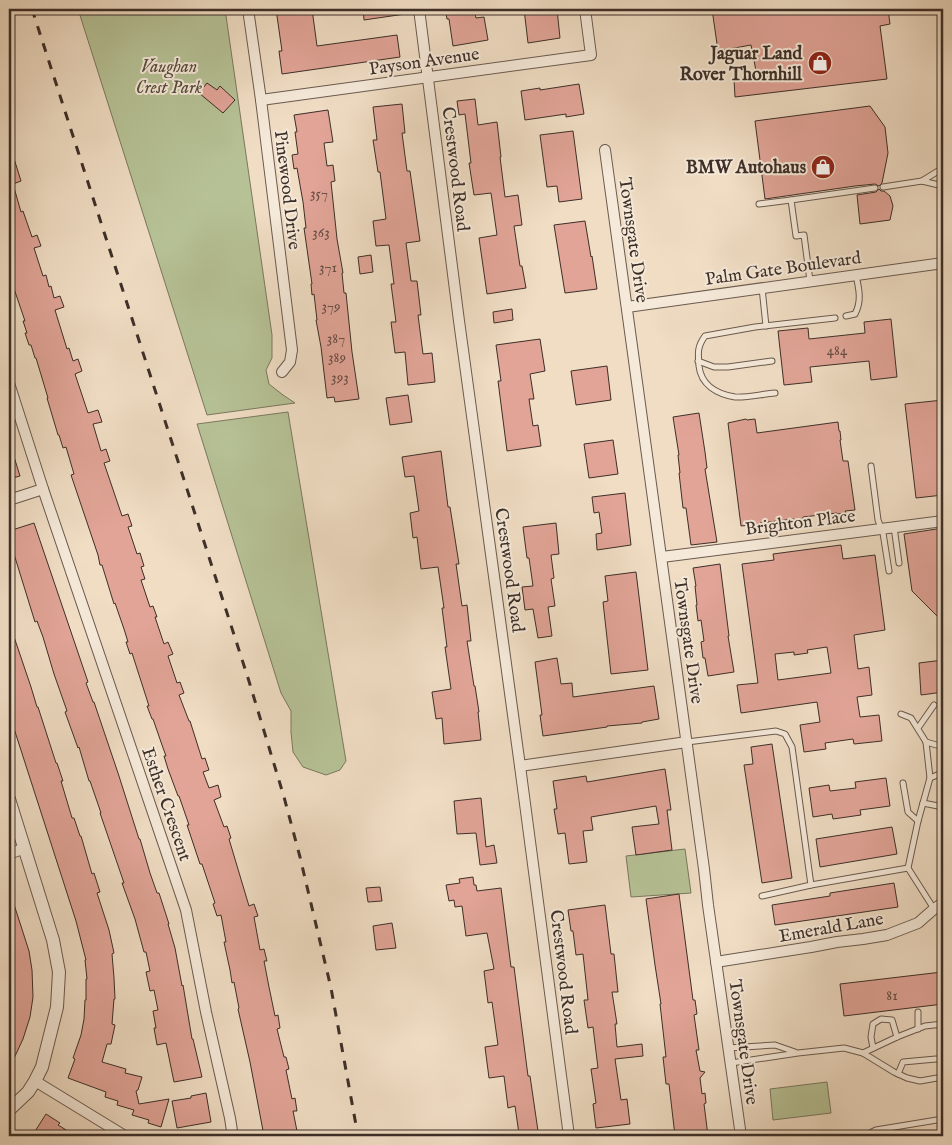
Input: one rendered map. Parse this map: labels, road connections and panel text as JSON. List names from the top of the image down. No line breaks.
{"streets":{"street":["Payson Avenue","Crestwood Road","Pinewood Drive","Townsgate Drive","Palm Gate Boulevard","Brighton Place","Esther Crescent","Emerald Lane"]},"crossings":[["Payson Avenue","Crestwood Road"],["Payson Avenue","Pinewood Drive"],["Townsgate Drive","Palm Gate Boulevard"],["Townsgate Drive","Brighton Place"],["Townsgate Drive","Emerald Lane"]],"parks":["Vaughan Crest Park"],"places":{"shop":["Jaguar Land Rover Thornhill","BMW Autohaus"]},"house_numbers":["357","363","371","379","387","484","389","393","81"]}
